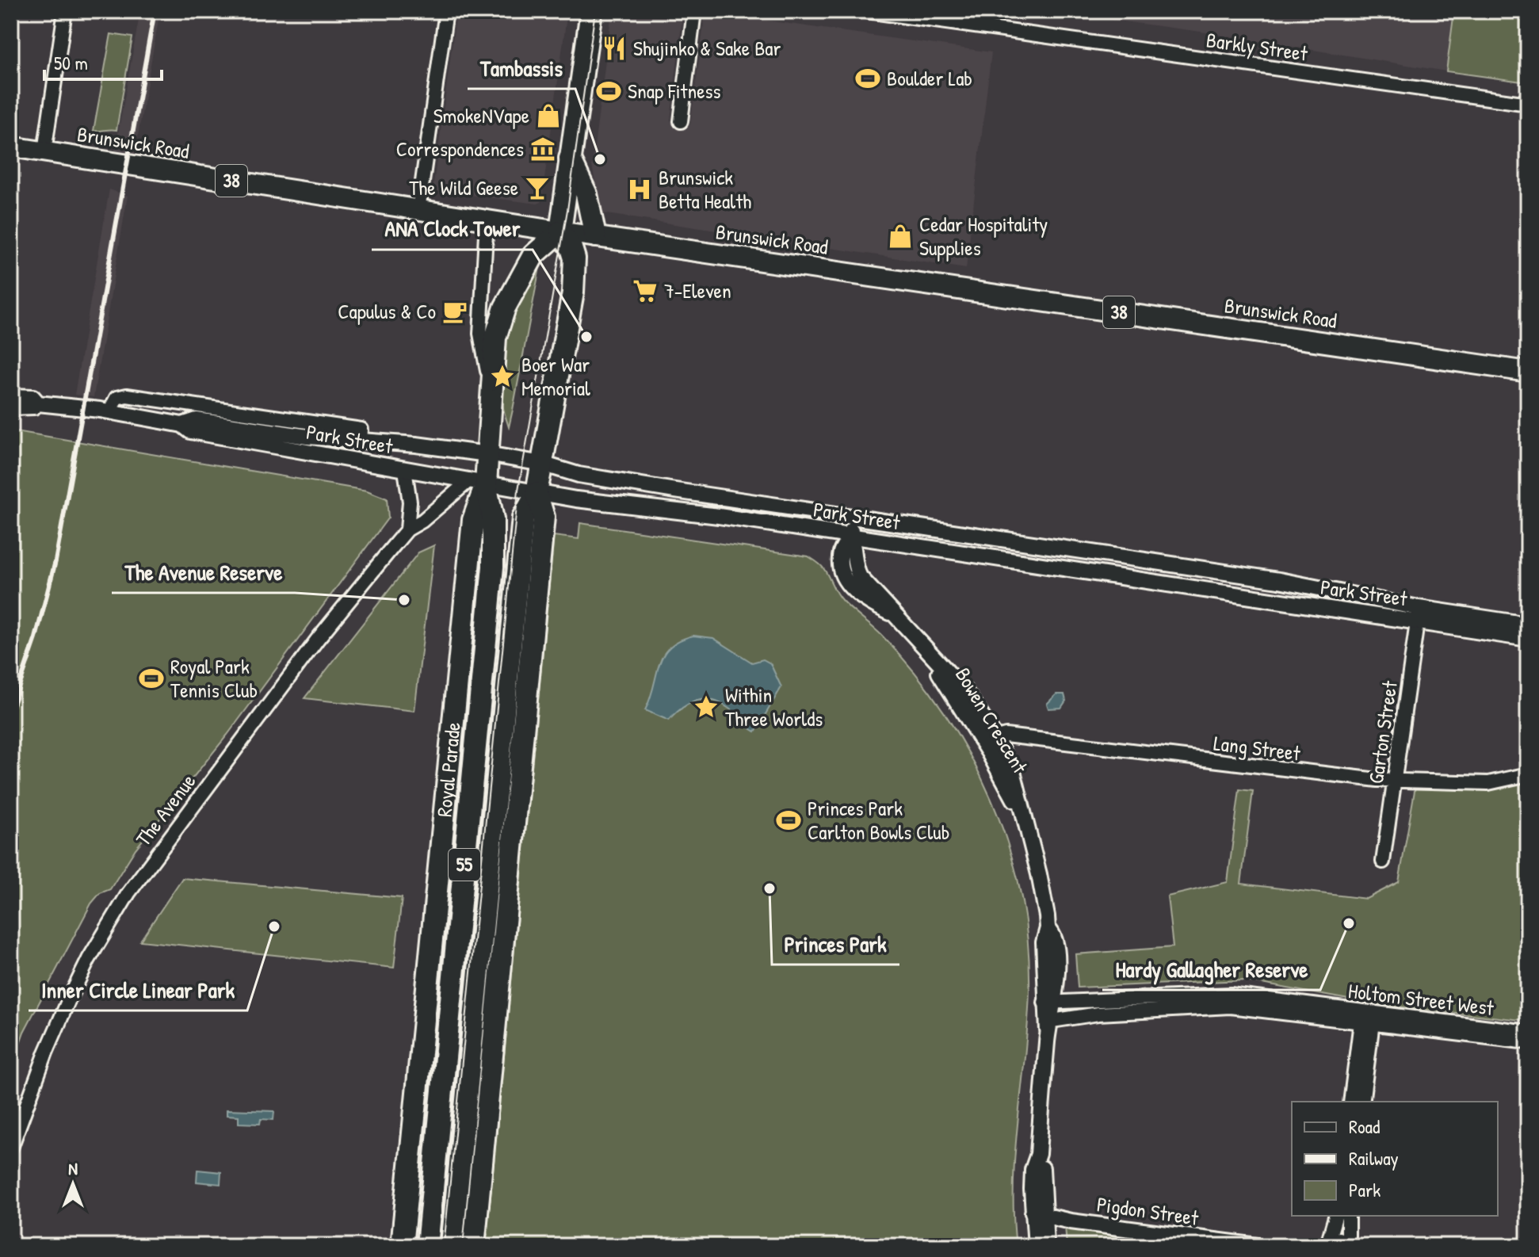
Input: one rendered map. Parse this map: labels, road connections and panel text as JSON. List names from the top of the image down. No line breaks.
{"streets":{"highway":["Royal Parade","55"],"main road":["Brunswick Road","38"],"street":["Barkly Street","Park Street","Bowen Crescent","Garton Street","Lang Street","The Avenue","Holtom Street West","Pigdon Street"]},"crossings":[["Brunswick Road","Royal Parade"],["Brunswick Road","55"],["Park Street","Bowen Crescent"],["Park Street","Garton Street"],["Park Street","Royal Parade"],["Park Street","The Avenue"],["Park Street","55"],["Bowen Crescent","Lang Street"],["Bowen Crescent","Holtom Street West"],["Bowen Crescent","Pigdon Street"],["Garton Street","Lang Street"],["Royal Parade","The Avenue"],["Royal Parade","55"]],"places":{"restaurant":["Shujinko & Sake Bar"],"sports":["Boulder Lab","Snap Fitness","Royal Park Tennis Club","Princes Park Carlton Bowls Club"],"shop":["SmokeNVape","Cedar Hospitality Supplies"],"museum":["Correspondences"],"other":["Tambassis","ANA Clock Tower","The Avenue Reserve","Princes Park","Hardy Gallagher Reserve","Inner Circle Linear Park"],"bar":["The Wild Geese"],"hospital":["Brunswick Betta Health"],"supermarket":["7-Eleven"],"cafe":["Capulus & Co"],"place":["Boer War Memorial","Within Three Worlds"]},"legend":["Road","Railway","Park"],"scale_bar":"50 m","north":"top"}
